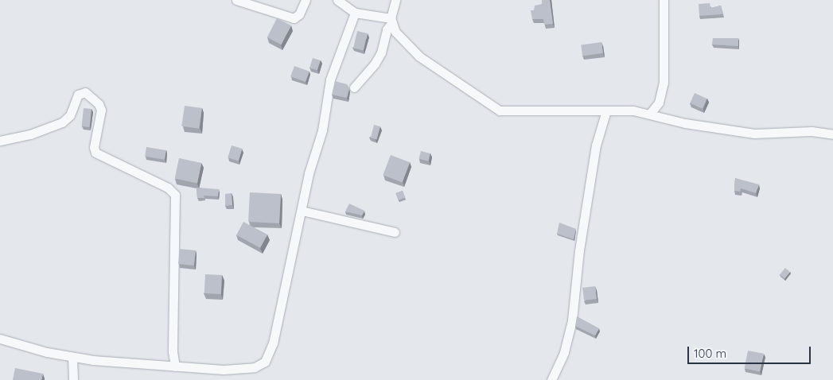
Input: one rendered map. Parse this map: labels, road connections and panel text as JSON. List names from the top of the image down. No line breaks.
{"scale_bar":"100 m"}
